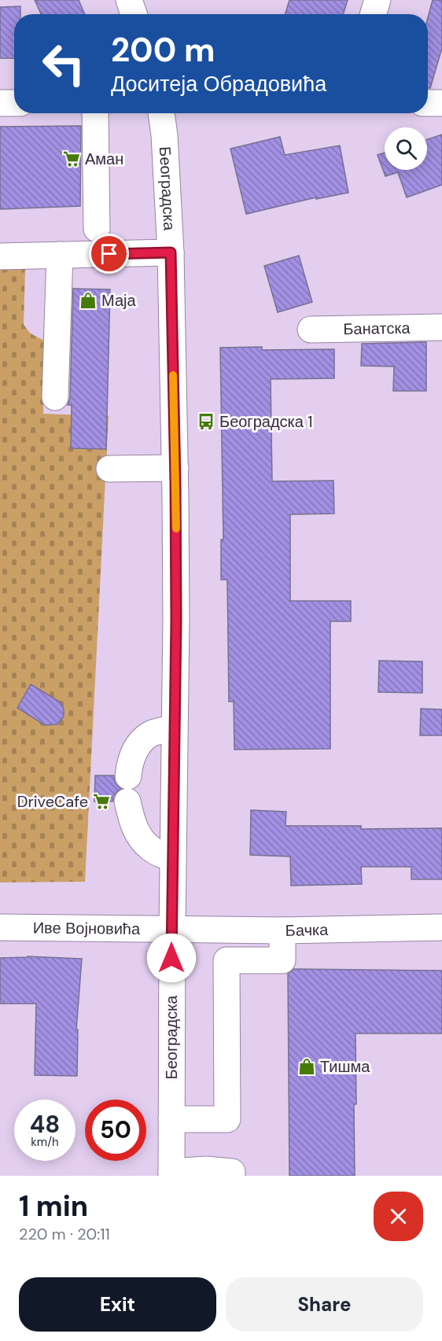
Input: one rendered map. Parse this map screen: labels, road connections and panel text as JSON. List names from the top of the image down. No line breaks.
{"streets":{"main road":["Београдска","Банатска","Иве Војновића","Бачка"]},"crossings":[["Београдска","Иве Војновића"],["Београдска","Бачка"],["Иве Војновића","Бачка"]],"places":{"supermarket":["Аман","DriveCafe"],"shop":["Маја","Тишма"],"bus stop":["Београдска 1"]},"page":{"turn":["200 m","Доситеја Обрадовића"],"speed":"48 km/h","limit":"50","heading":["1 min","220 m · 20:11"],"buttons":["Exit","Share"]}}
